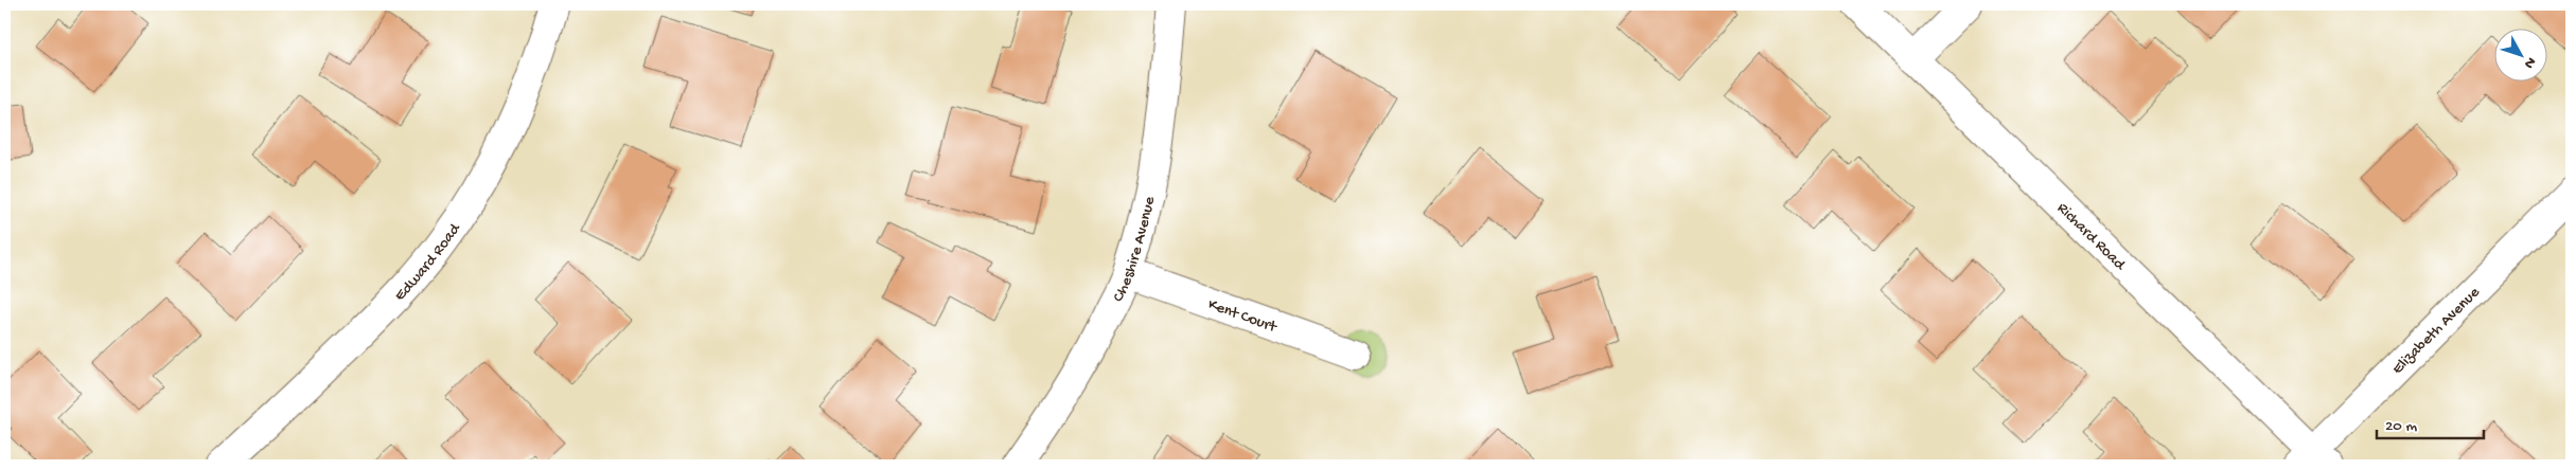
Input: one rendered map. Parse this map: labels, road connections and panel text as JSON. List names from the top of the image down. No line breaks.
{"streets":{"street":["Richard Road","Cheshire Avenue","Edward Road","Kent Court","Elizabeth Avenue"]},"crossings":[["Richard Road","Elizabeth Avenue"],["Cheshire Avenue","Kent Court"]],"scale_bar":"20 m","north":"bottom right"}
